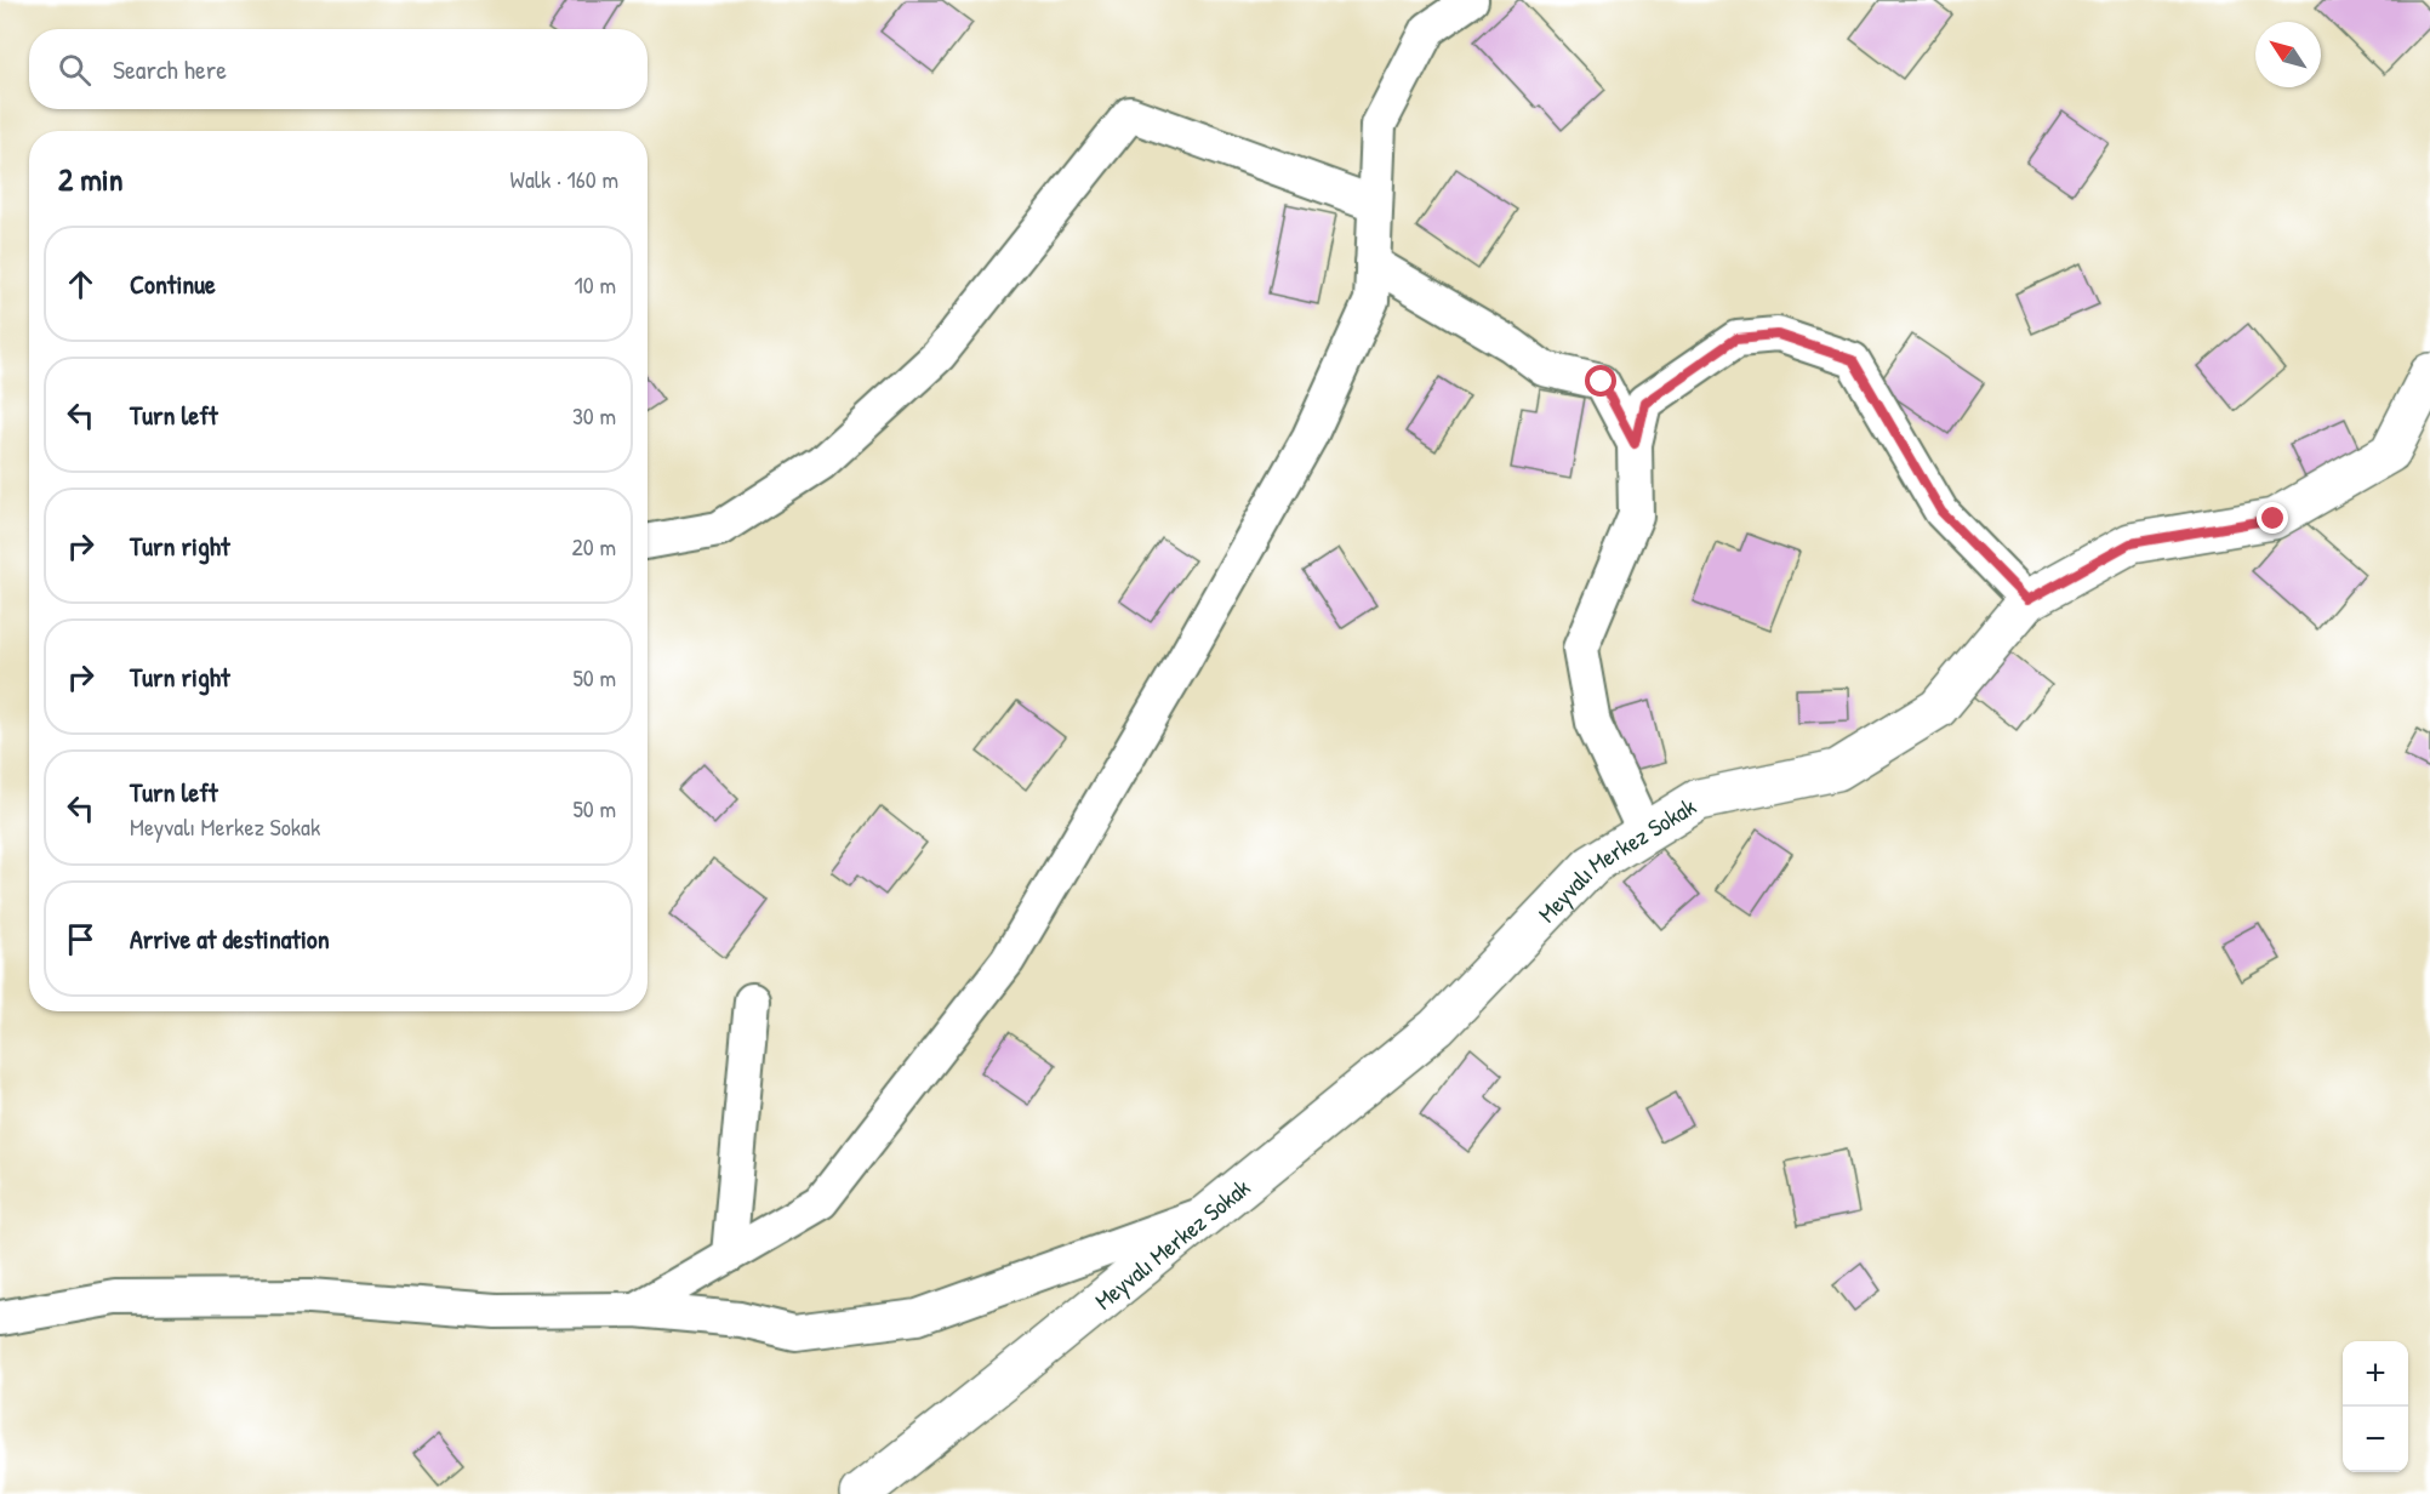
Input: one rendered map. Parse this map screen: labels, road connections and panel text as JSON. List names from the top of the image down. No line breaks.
{"streets":{"street":["Meyvalı Merkez Sokak"]},"north":"top left","page":{"search":"Search here","heading":["2 min","Walk · 160 m"],"list":[["Continue","10 m"],["Turn left","30 m"],["Turn right","20 m"],["Turn right","50 m"],["Turn left","Meyvalı Merkez Sokak","50 m"],"Arrive at destination"],"map_buttons":["+","−"]}}
